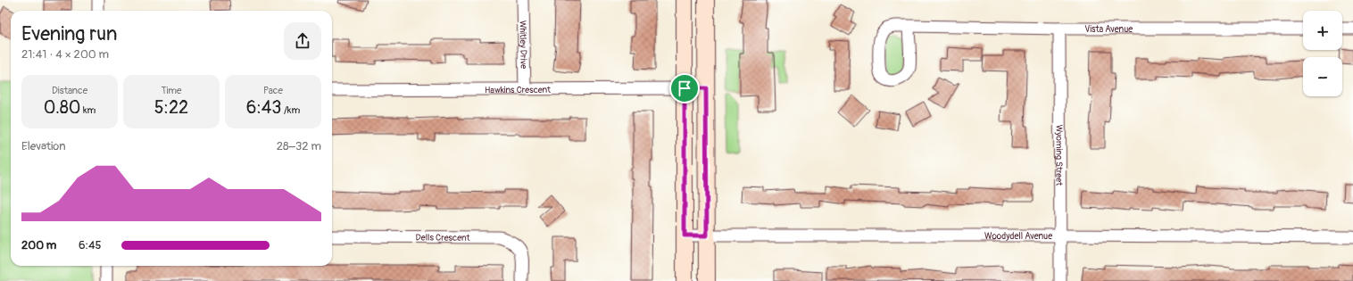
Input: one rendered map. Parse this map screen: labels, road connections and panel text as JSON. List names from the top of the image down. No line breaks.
{"streets":{"street":["Vista Avenue","Whitley Drive","Hawkins Crescent","Wyoming Street","Woodydell Avenue","Dells Crescent"]},"crossings":[["Vista Avenue","Wyoming Street"],["Whitley Drive","Hawkins Crescent"],["Wyoming Street","Woodydell Avenue"]],"page":{"map_buttons":["+","−"],"heading":["Evening run","21:41 · 4 × 200 m"],"stats":[["Distance","0.80 km"],["Time","5:22"],["Pace","6:43 /km"]],"chart":["Elevation","28–32 m"],"list":[{"name":"200 m","note":"6:45"}]}}
